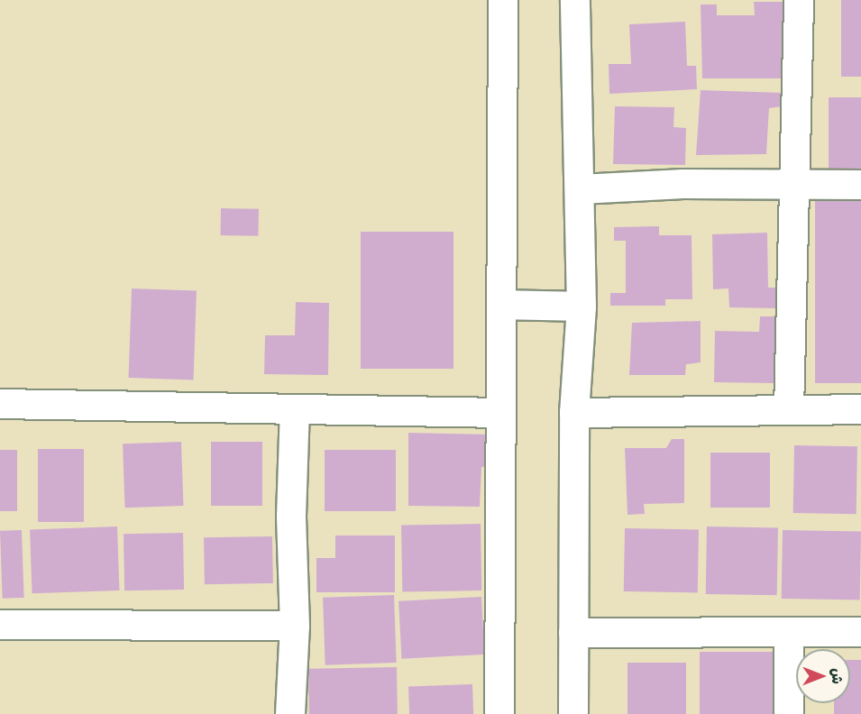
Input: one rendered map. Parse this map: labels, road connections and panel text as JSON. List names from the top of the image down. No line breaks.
{"north":"right"}
